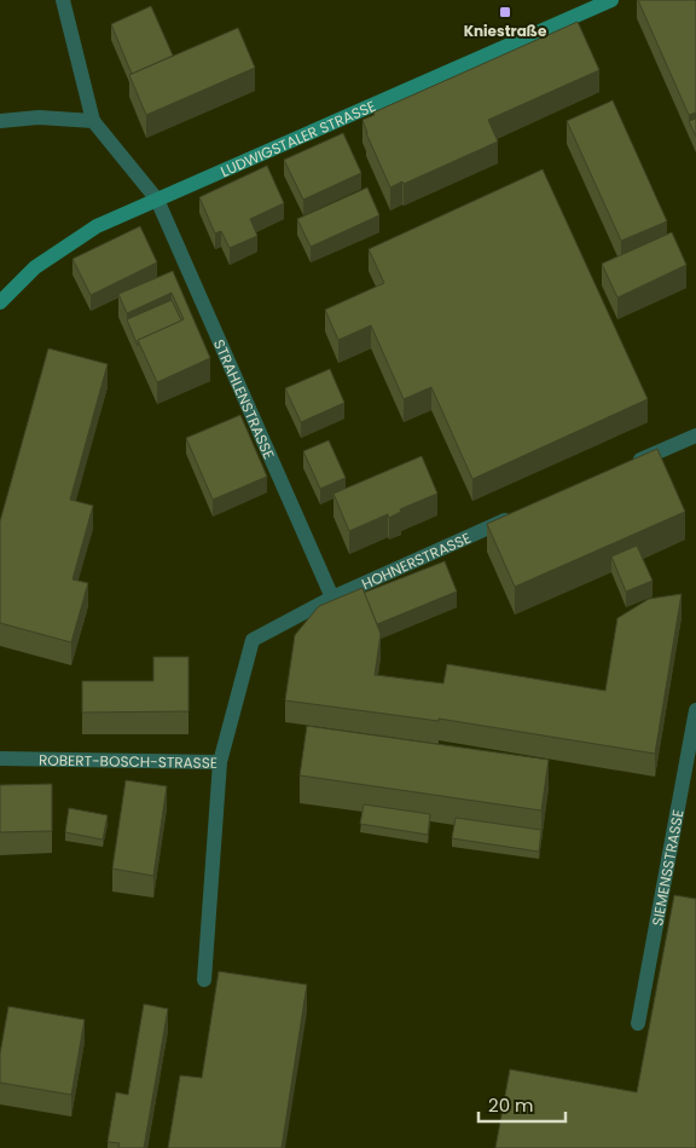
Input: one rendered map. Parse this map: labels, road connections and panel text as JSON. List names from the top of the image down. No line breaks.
{"streets":{"main road":["LUDWIGSTALER STRASSE"],"street":["STRAHLENSTRASSE","HOHNERSTRASSE","ROBERT-BOSCH-STRASSE","SIEMENSSTRASSE"]},"crossings":[["LUDWIGSTALER STRASSE","STRAHLENSTRASSE"],["STRAHLENSTRASSE","HOHNERSTRASSE"],["HOHNERSTRASSE","ROBERT-BOSCH-STRASSE"]],"places":{"transit":["Kniestraße"]},"scale_bar":"20 m"}
